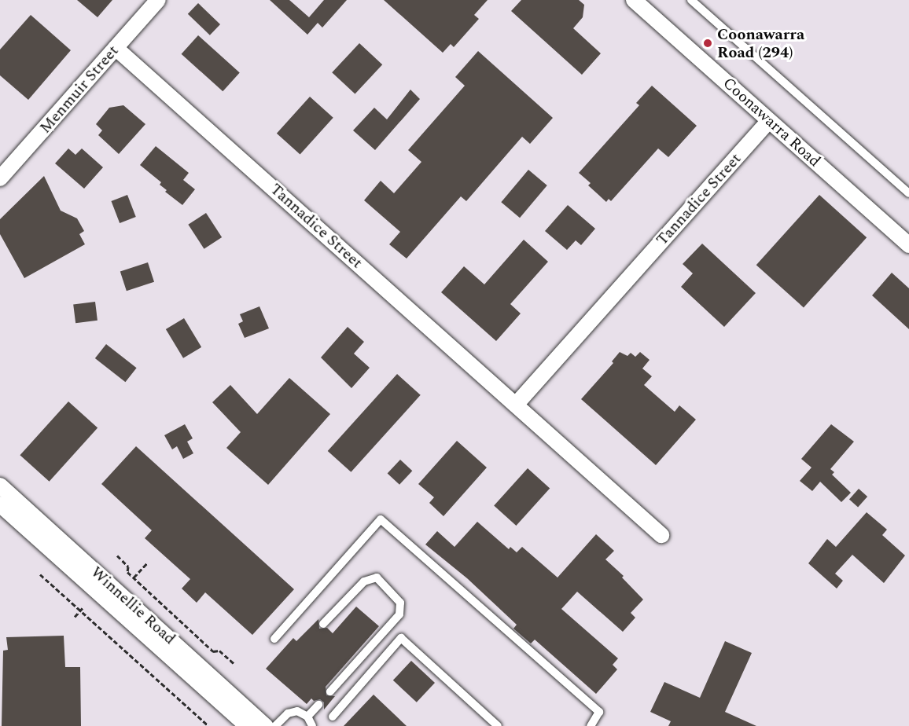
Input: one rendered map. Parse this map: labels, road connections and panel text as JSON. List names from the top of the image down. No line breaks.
{"streets":{"street":["Menmuir Street","Coonawarra Road","Tannadice Street","Winnellie Road"]},"crossings":[["Menmuir Street","Tannadice Street"],["Coonawarra Road","Tannadice Street"]],"places":["Coonawarra Road (294)"]}
